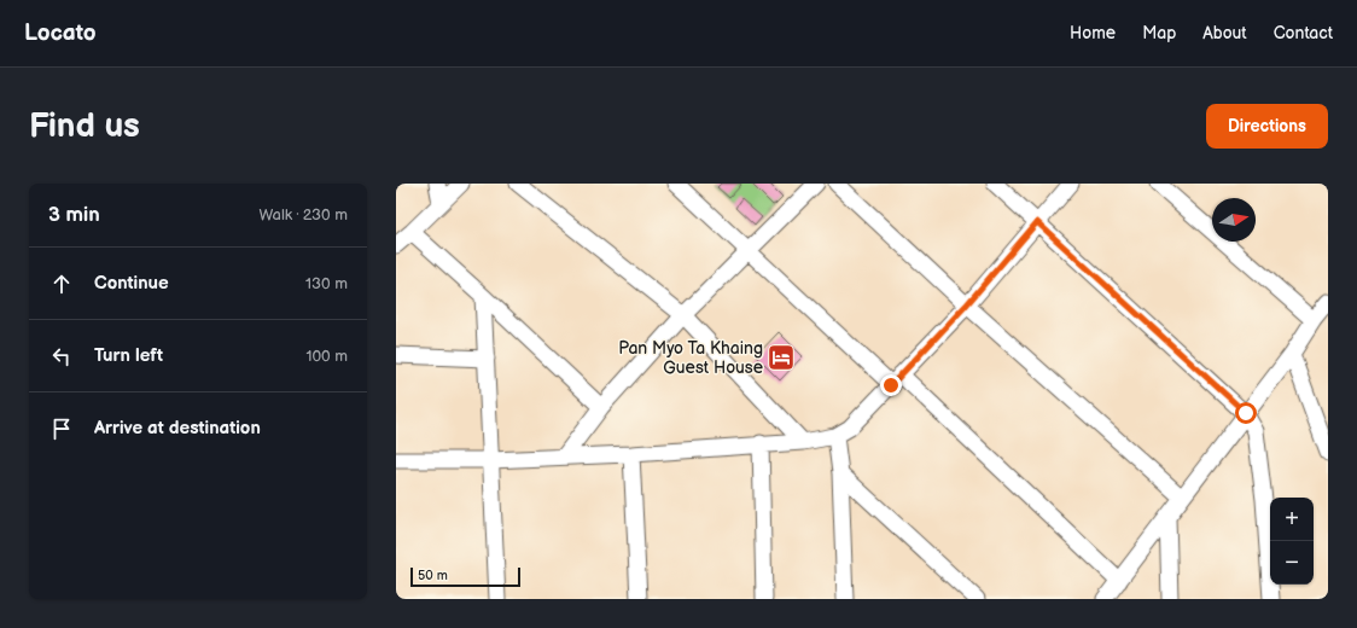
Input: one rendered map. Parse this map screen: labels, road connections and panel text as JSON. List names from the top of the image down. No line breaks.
{"places":{"hotel":["Pan Myo Ta Khaing Guest House"]},"scale_bar":"50 m","north":"right","page":{"header":"Locato","nav":["Home","Map","About","Contact"],"buttons":"Directions","title":"Find us","heading":["3 min","Walk · 230 m"],"list":[["Continue","130 m"],["Turn left","100 m"],"Arrive at destination"],"map_buttons":["+","−"],"scale":"50 m"}}
